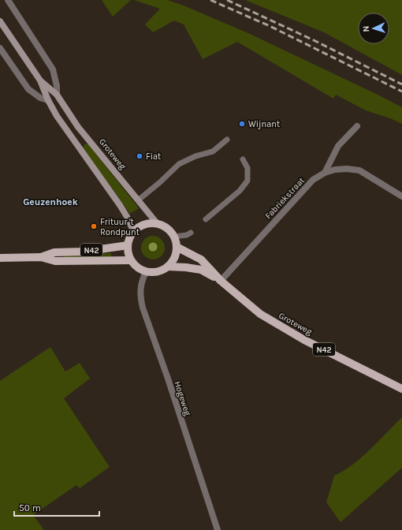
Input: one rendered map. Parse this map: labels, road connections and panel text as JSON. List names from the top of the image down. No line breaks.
{"streets":{"main road":["Groteweg","N42"],"street":["Fabriekstraat","Hogeweg"]},"crossings":[["Groteweg","Fabriekstraat"],["Groteweg","N42"],["Groteweg","Hogeweg"],["N42","Hogeweg"]],"districts":["Geuzenhoek"],"places":["Wijnant","Fiat","Frituur 't Rondpunt"],"scale_bar":"50 m","north":"left"}
